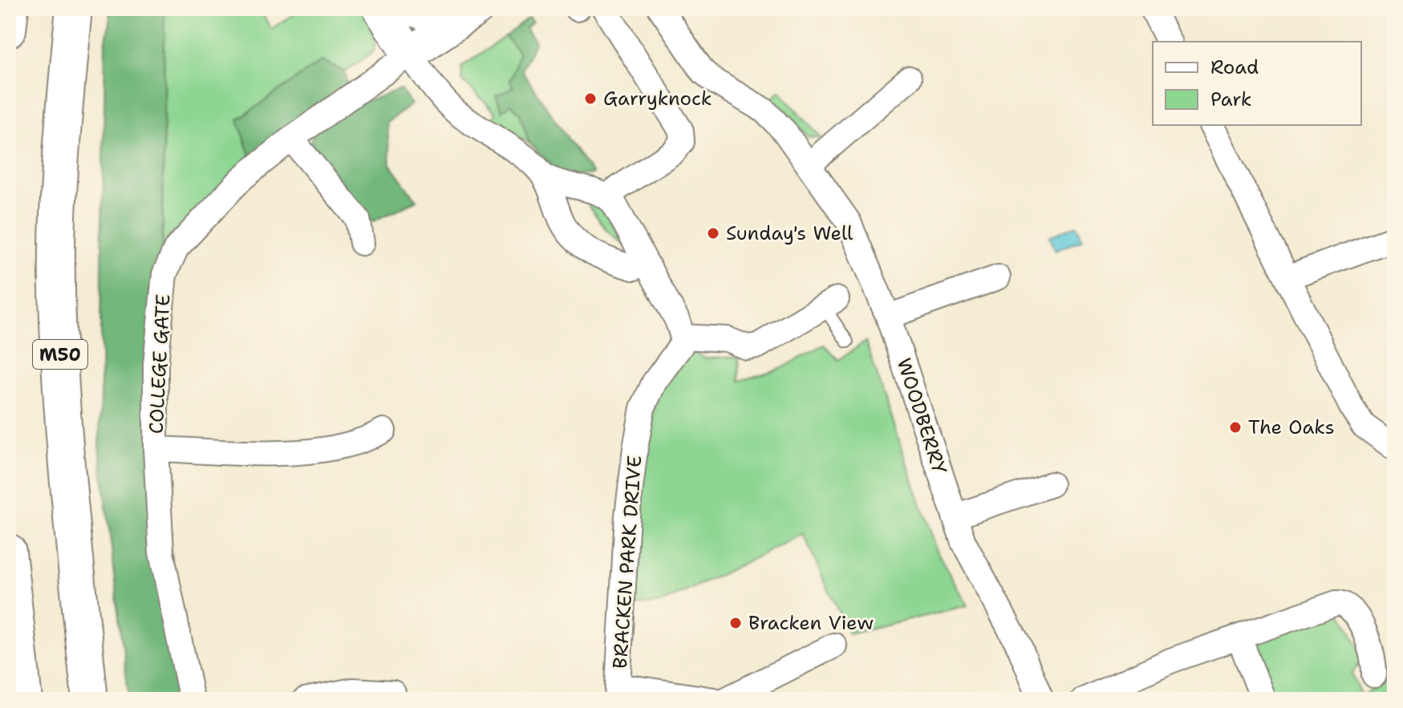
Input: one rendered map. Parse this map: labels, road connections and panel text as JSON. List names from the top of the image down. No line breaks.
{"streets":{"highway":["M50"],"street":["COLLEGE GATE","WOODBERRY","BRACKEN PARK DRIVE"]},"places":["Garryknock","Sunday's Well","The Oaks","Bracken View"],"legend":["Road","Park"]}
